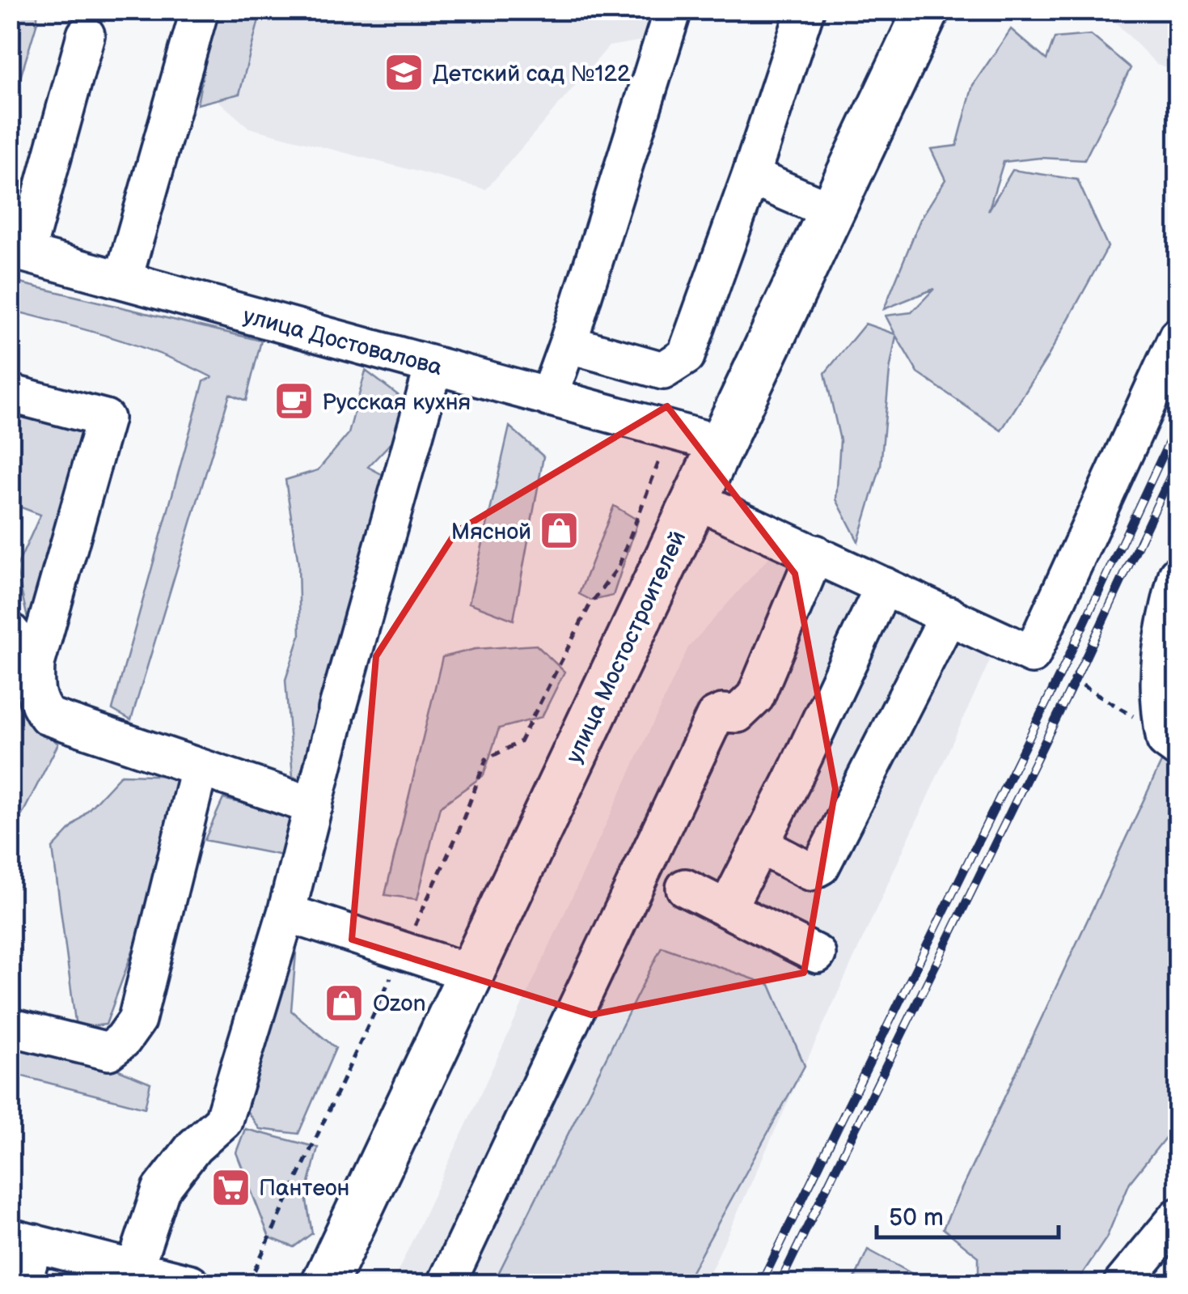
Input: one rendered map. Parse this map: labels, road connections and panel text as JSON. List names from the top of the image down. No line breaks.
{"streets":{"main road":["улица Мостостроителей"],"street":["улица Достовалова"]},"crossings":[["улица Достовалова","улица Мостостроителей"]],"places":{"school or university":["Детский сад №122"],"cafe":["Русская кухня"],"shop":["Мясной","Ozon"],"supermarket":["Пантеон"]},"scale_bar":"50 m"}
